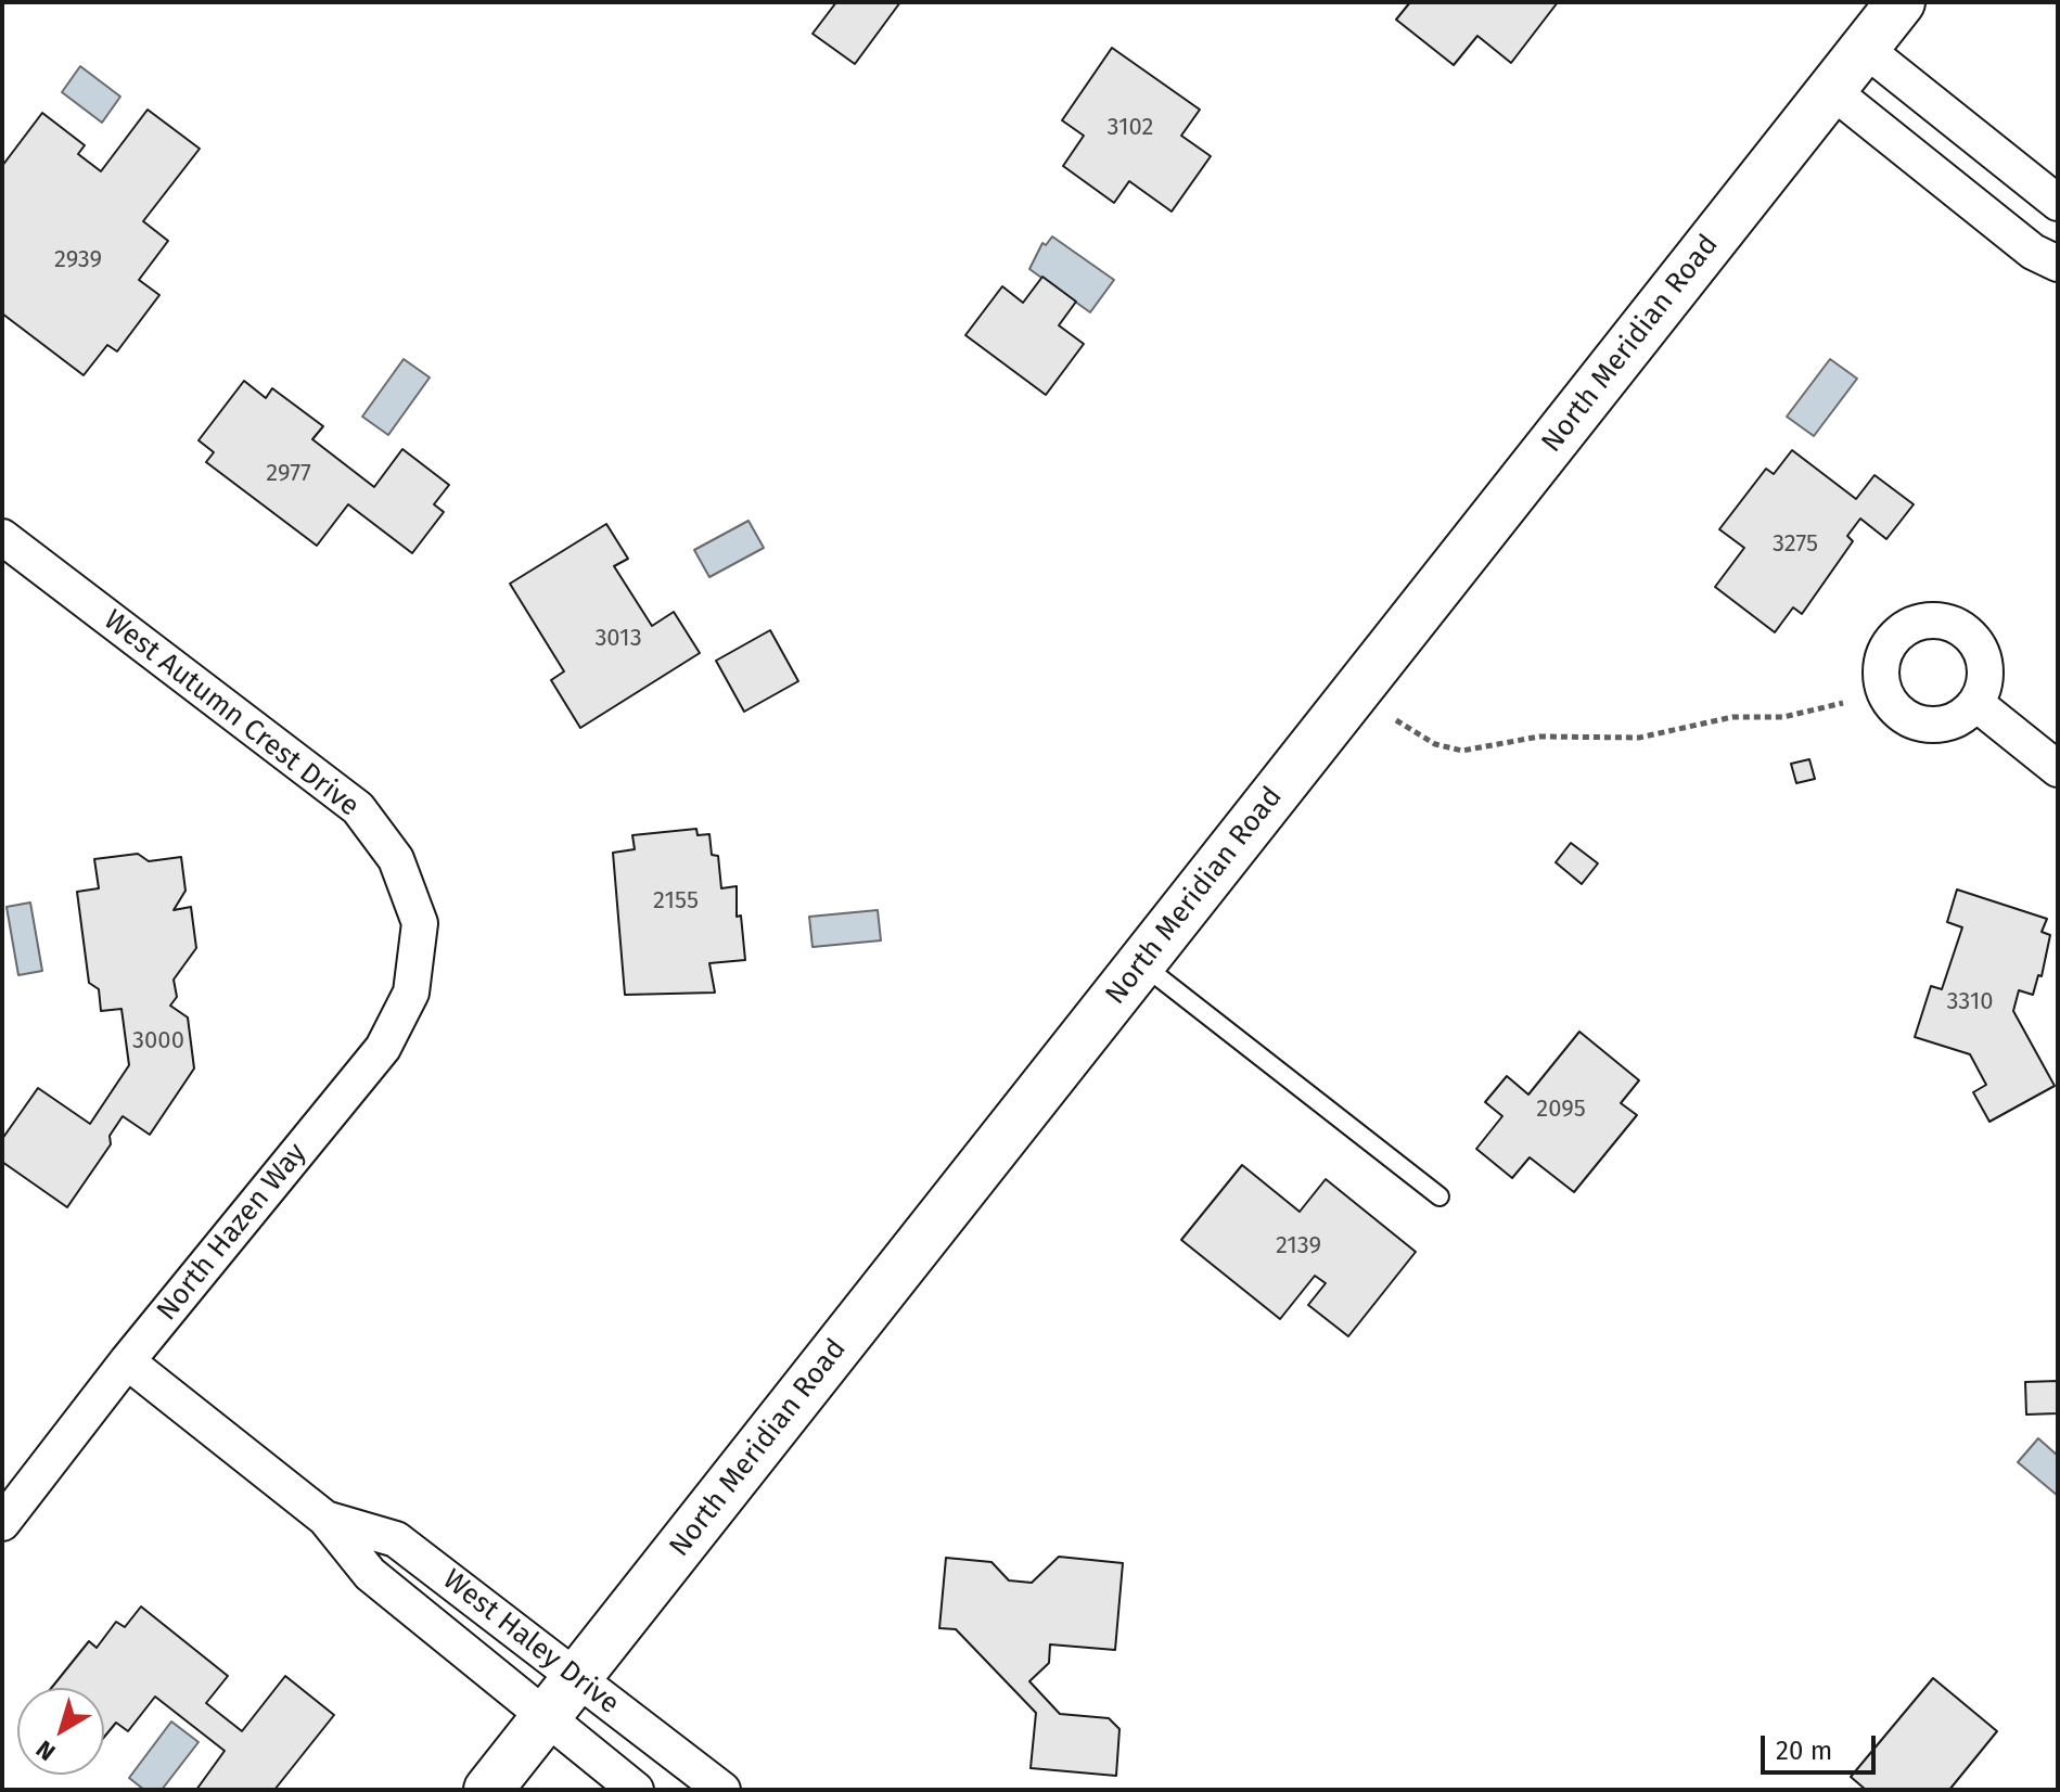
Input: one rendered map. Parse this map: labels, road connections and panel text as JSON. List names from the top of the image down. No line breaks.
{"streets":{"street":["North Meridian Road","West Autumn Crest Drive","North Hazen Way","West Haley Drive"]},"crossings":[["North Meridian Road","West Haley Drive"],["West Autumn Crest Drive","North Hazen Way"],["North Hazen Way","West Haley Drive"]],"house_numbers":["3102","2939","2977","3275","3013","2155","3310","3000","2095","2139"],"scale_bar":"20 m","north":"bottom left"}
